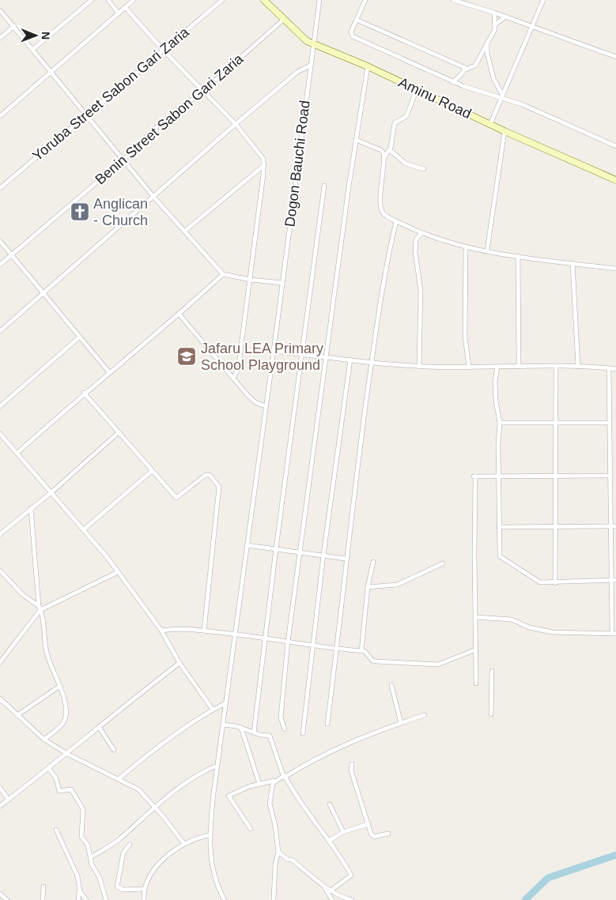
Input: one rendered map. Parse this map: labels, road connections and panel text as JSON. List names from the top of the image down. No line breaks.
{"streets":{"street":["Yoruba Street Sabon Gari Zaria","Aminu Road","Benin Street Sabon Gari Zaria","Dogon Bauchi Road"]},"crossings":[["Aminu Road","Benin Street Sabon Gari Zaria"],["Aminu Road","Dogon Bauchi Road"]],"places":{"church":["Anglican - Church"],"school or university":["Jafaru LEA Primary School Playground"]},"north":"right"}
